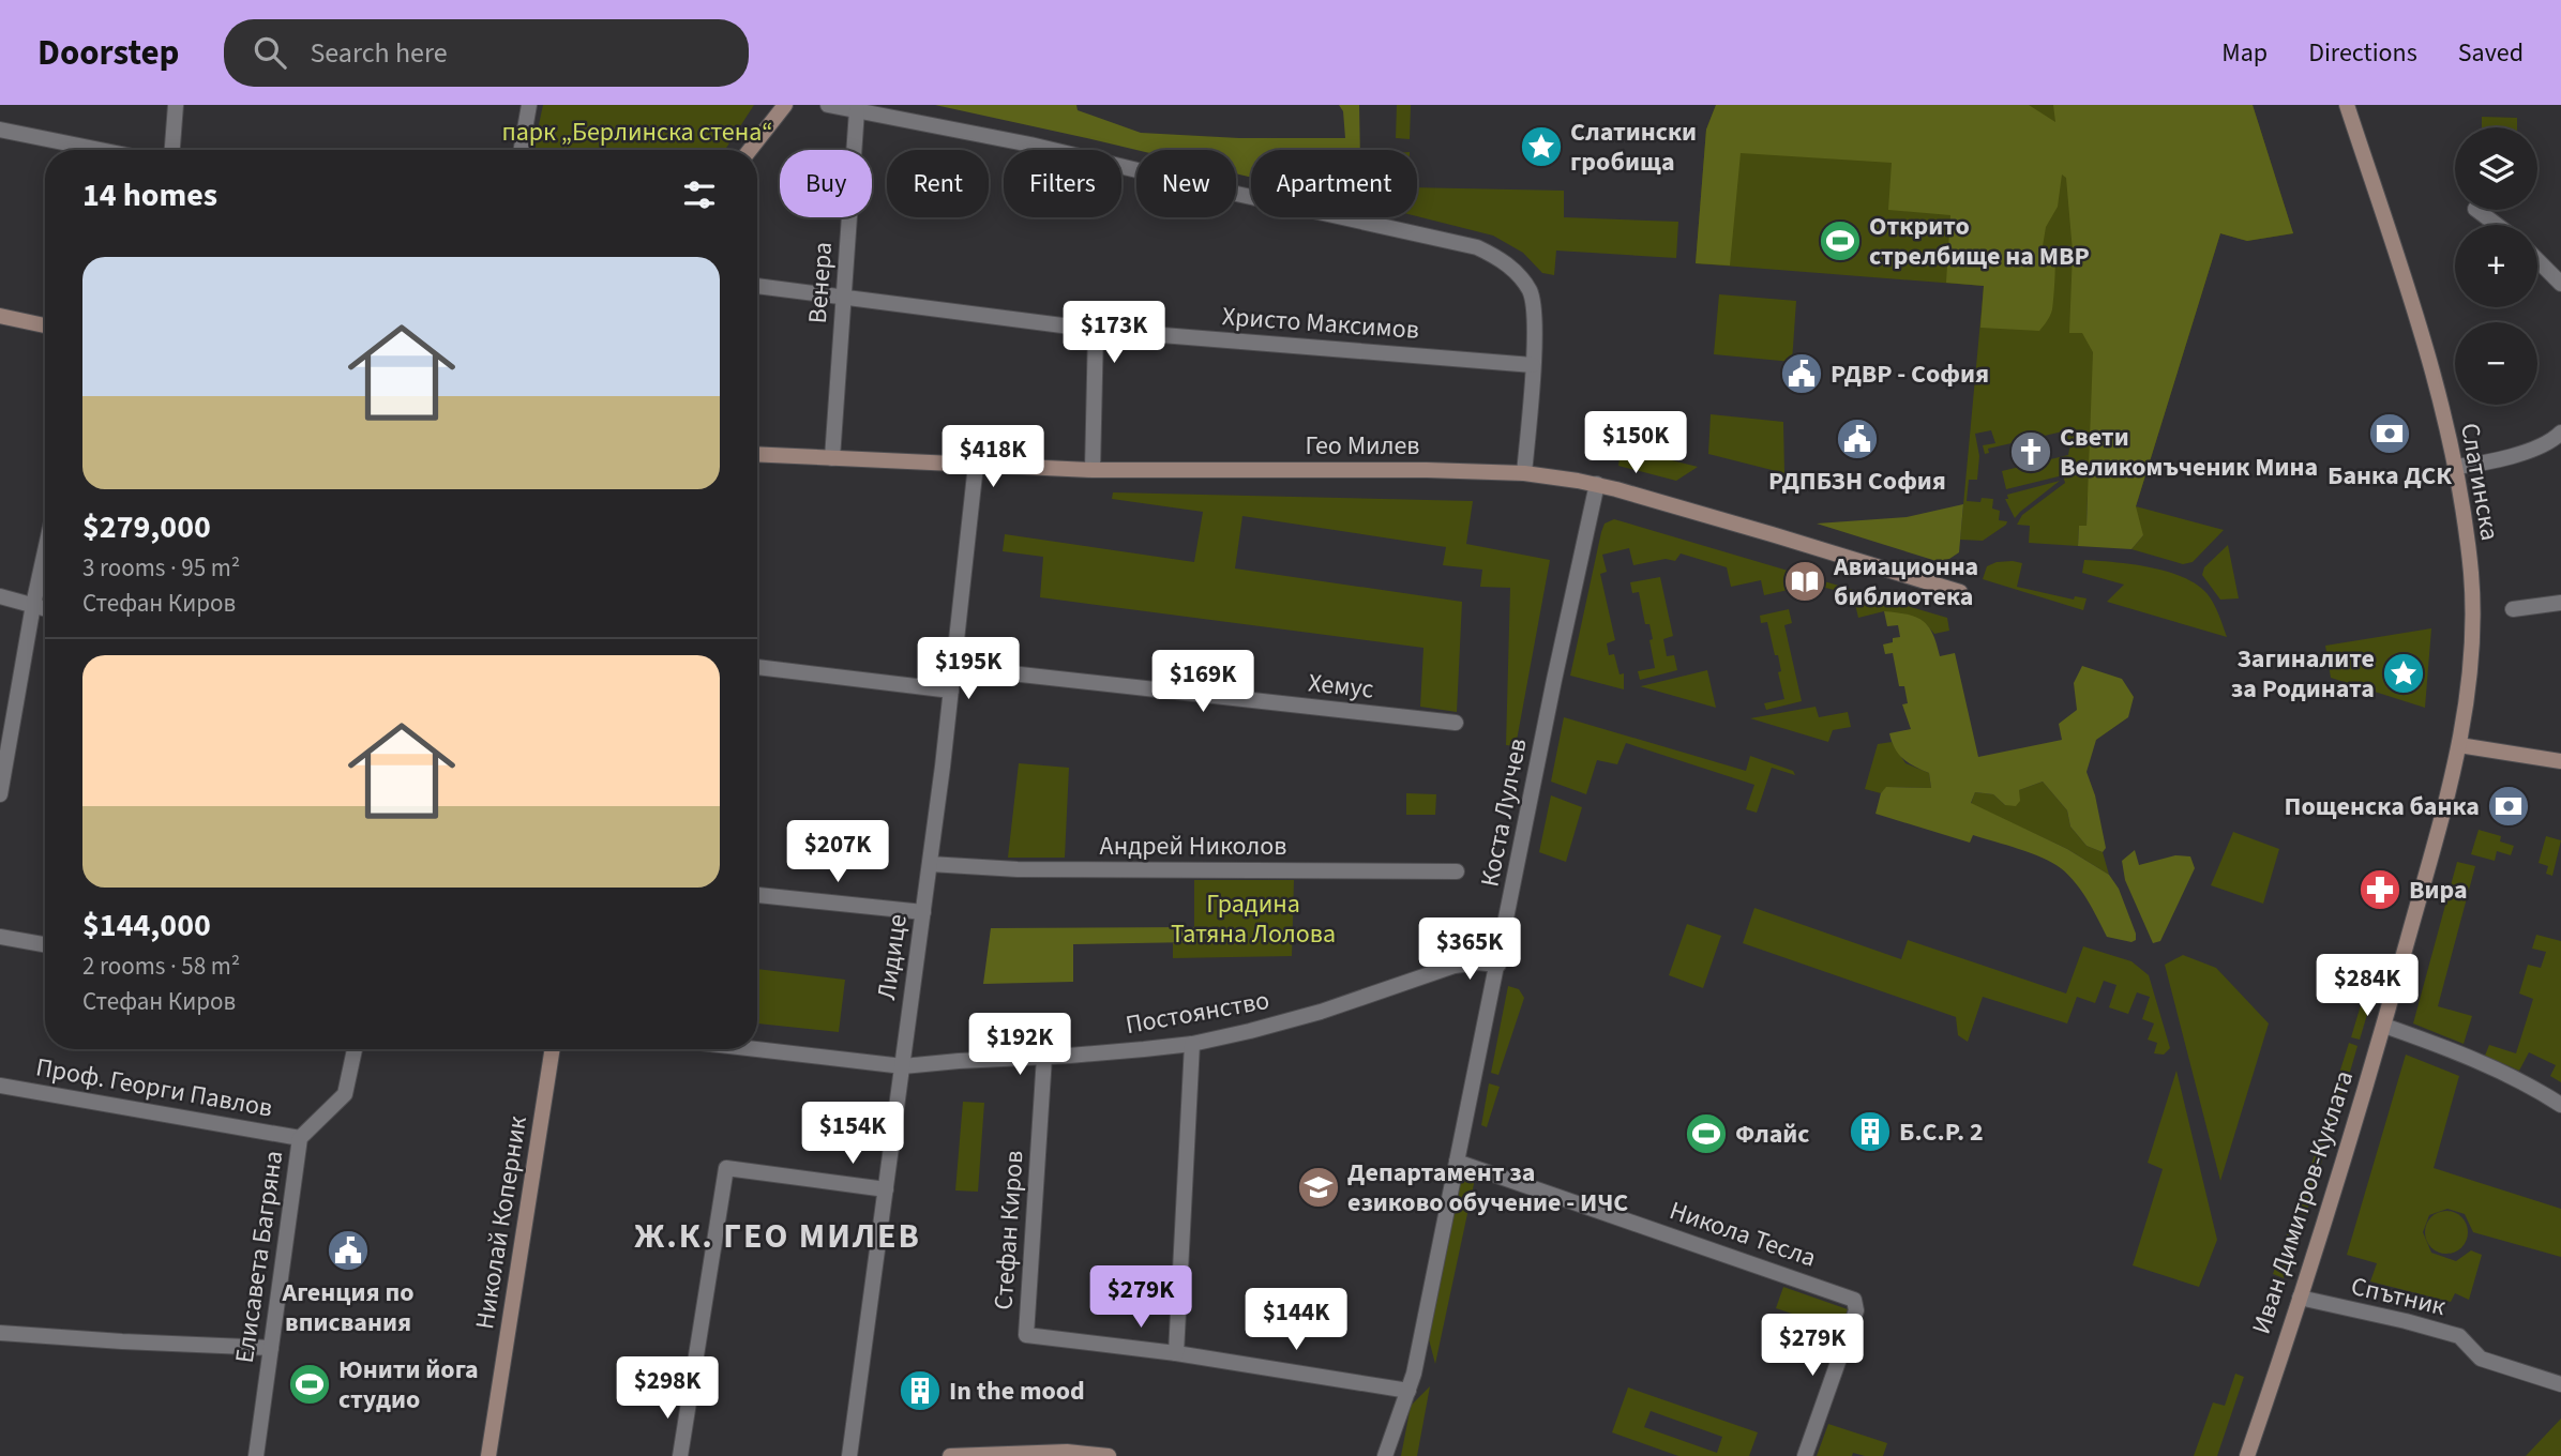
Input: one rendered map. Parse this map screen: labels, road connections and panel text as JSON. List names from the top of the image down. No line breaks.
{"streets":{"street":["Венера","Христо Максимов","Гео Милев","Слатинска","Хемус","Коста Лулчев","Андрей Николов","Лидице","Постоянство","Проф. Георги Павлов","Иван Димитров-Куклата","Николай Коперник","Стефан Киров","Никола Тесла","Елисавета Багряна","Спътник"]},"crossings":[["Венера","Христо Максимов"],["Венера","Гео Милев"],["Гео Милев","Коста Лулчев"],["Гео Милев","Лидице"],["Слатинска","Иван Димитров-Куклата"],["Хемус","Лидице"],["Коста Лулчев","Постоянство"],["Коста Лулчев","Стефан Киров"],["Коста Лулчев","Никола Тесла"],["Андрей Николов","Лидице"],["Лидице","Постоянство"],["Постоянство","Стефан Киров"],["Проф. Георги Павлов","Елисавета Багряна"],["Иван Димитров-Куклата","Спътник"]],"districts":["Ж.К. ГЕО МИЛЕВ"],"parks":["парк „Берлинска стена“","Градина Татяна Лолова"],"places":{"place":["Слатински гробища","Загиналите за Родината"],"sports":["Открито стрелбище на МВР","Флайс","Юнити йога студио"],"public building":["РДВР - София","РДПБЗН София","Агенция по вписвания"],"bank":["Банка ДСК","Пощенска банка"],"church":["Свети Великомъченик Мина"],"library":["Авиационна библиотека"],"pharmacy":["Вира"],"building":["Б.С.Р. 2","In the mood"],"school or university":["Департамент за езиково обучение - ИЧС"]},"page":{"header":"Doorstep","search":"Search here","nav":["Map","Directions","Saved"],"map_buttons":["+","−"],"chip":["Buy","Rent","Filters","New","Apartment"],"heading":"14 homes","list":[{"name":"$279,000","note":"3 rooms · 95 m² · Стефан Киров"},{"name":"$144,000","note":"2 rooms · 58 m² · Стефан Киров"}],"price":["$173K","$150K","$418K","$195K","$169K","$207K","$365K","$284K","$192K","$154K","$279K","$144K","$279K","$298K"]}}
